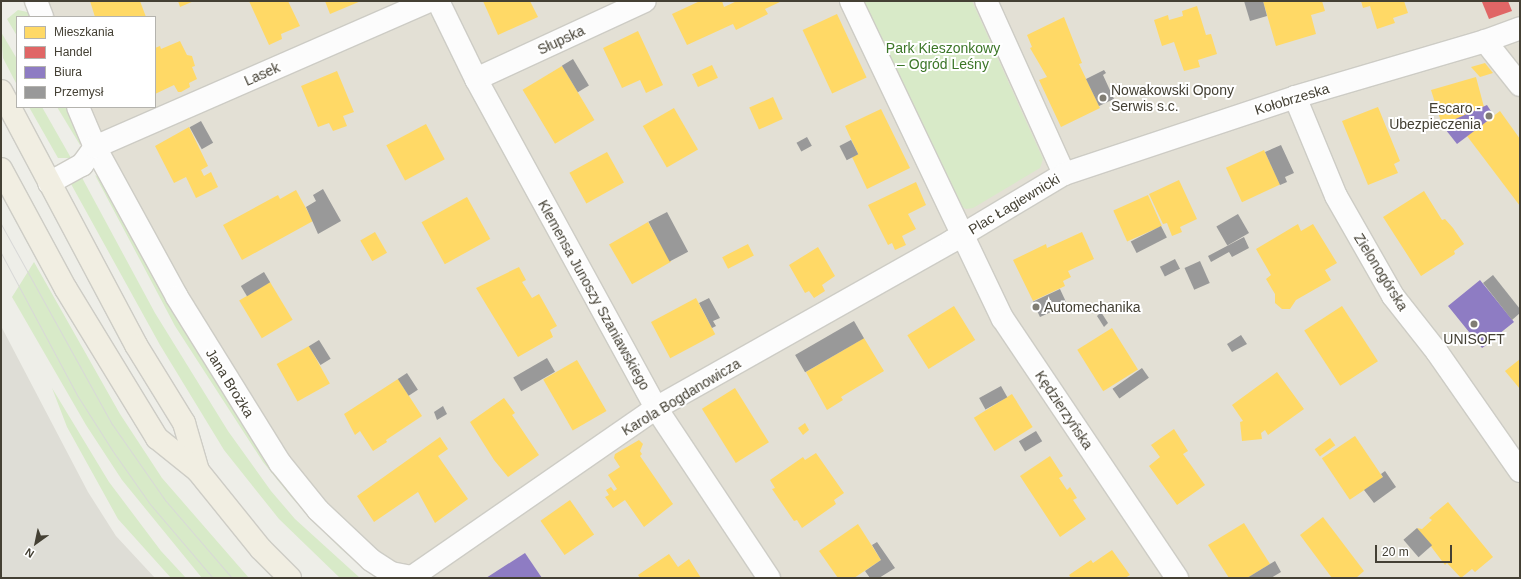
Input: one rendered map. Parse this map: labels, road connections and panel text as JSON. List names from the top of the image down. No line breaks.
{"streets":{"street":["Słupska","Lasek","Kołobrzeska","Plac Łagiewnicki","Zielonogórska","Klemensa Junoszy Szaniawskiego","Jana Brożka","Karola Bogdanowicza","Kędzierzyńska"]},"crossings":[["Słupska","Klemensa Junoszy Szaniawskiego"],["Lasek","Jana Brożka"],["Kołobrzeska","Plac Łagiewnicki"],["Kołobrzeska","Zielonogórska"],["Plac Łagiewnicki","Karola Bogdanowicza"],["Plac Łagiewnicki","Kędzierzyńska"],["Klemensa Junoszy Szaniawskiego","Karola Bogdanowicza"],["Jana Brożka","Karola Bogdanowicza"],["Karola Bogdanowicza","Kędzierzyńska"]],"parks":["Park Kieszonkowy – Ogród Leśny"],"places":["Nowakowski Opony Serwis s.c.","Escaro - Ubezpieczenia","Automechanika","UNISOFT"],"legend":["Mieszkania","Handel","Biura","Przemysł"],"scale_bar":"20 m","north":"bottom left"}
